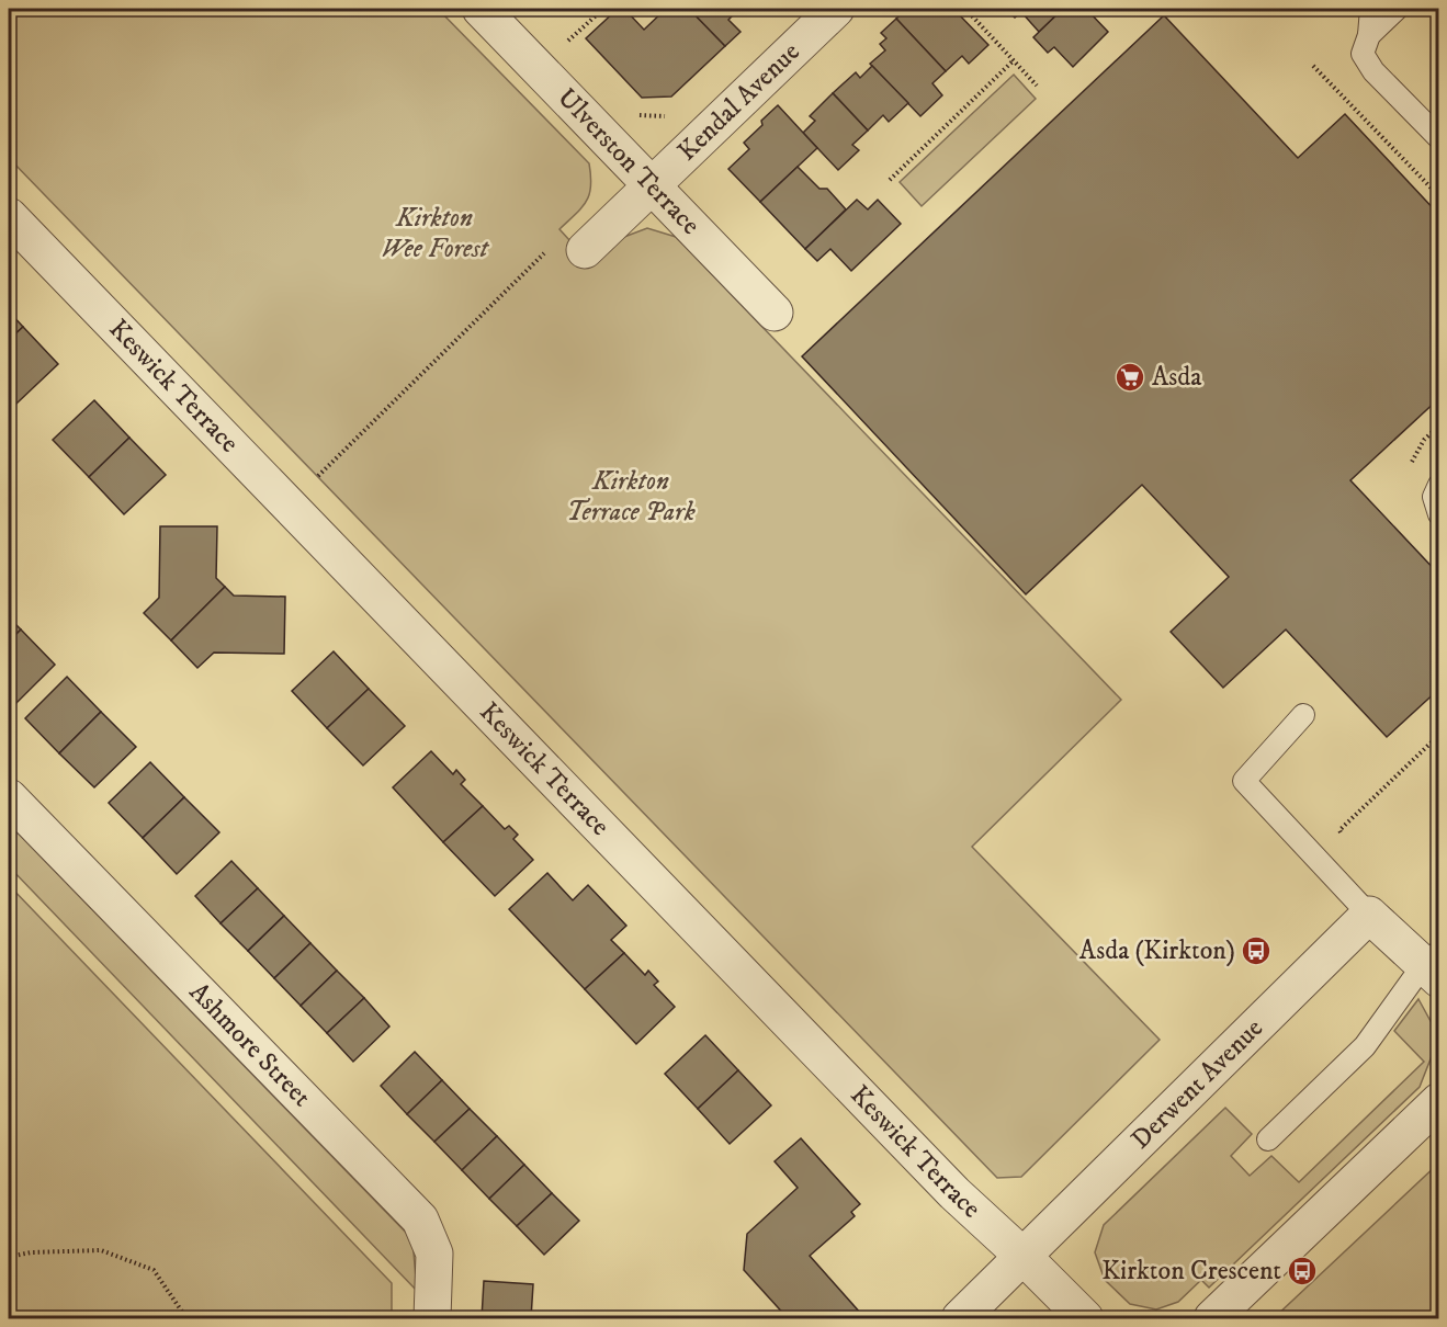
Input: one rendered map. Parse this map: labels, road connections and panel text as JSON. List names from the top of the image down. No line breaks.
{"streets":{"street":["Kendal Avenue","Ulverston Terrace","Keswick Terrace","Ashmore Street","Derwent Avenue"]},"crossings":[["Kendal Avenue","Ulverston Terrace"],["Keswick Terrace","Derwent Avenue"]],"parks":["Kirkton Wee Forest","Kirkton Terrace Park"],"places":{"supermarket":["Asda"],"bus stop":["Asda (Kirkton)","Kirkton Crescent"]}}
